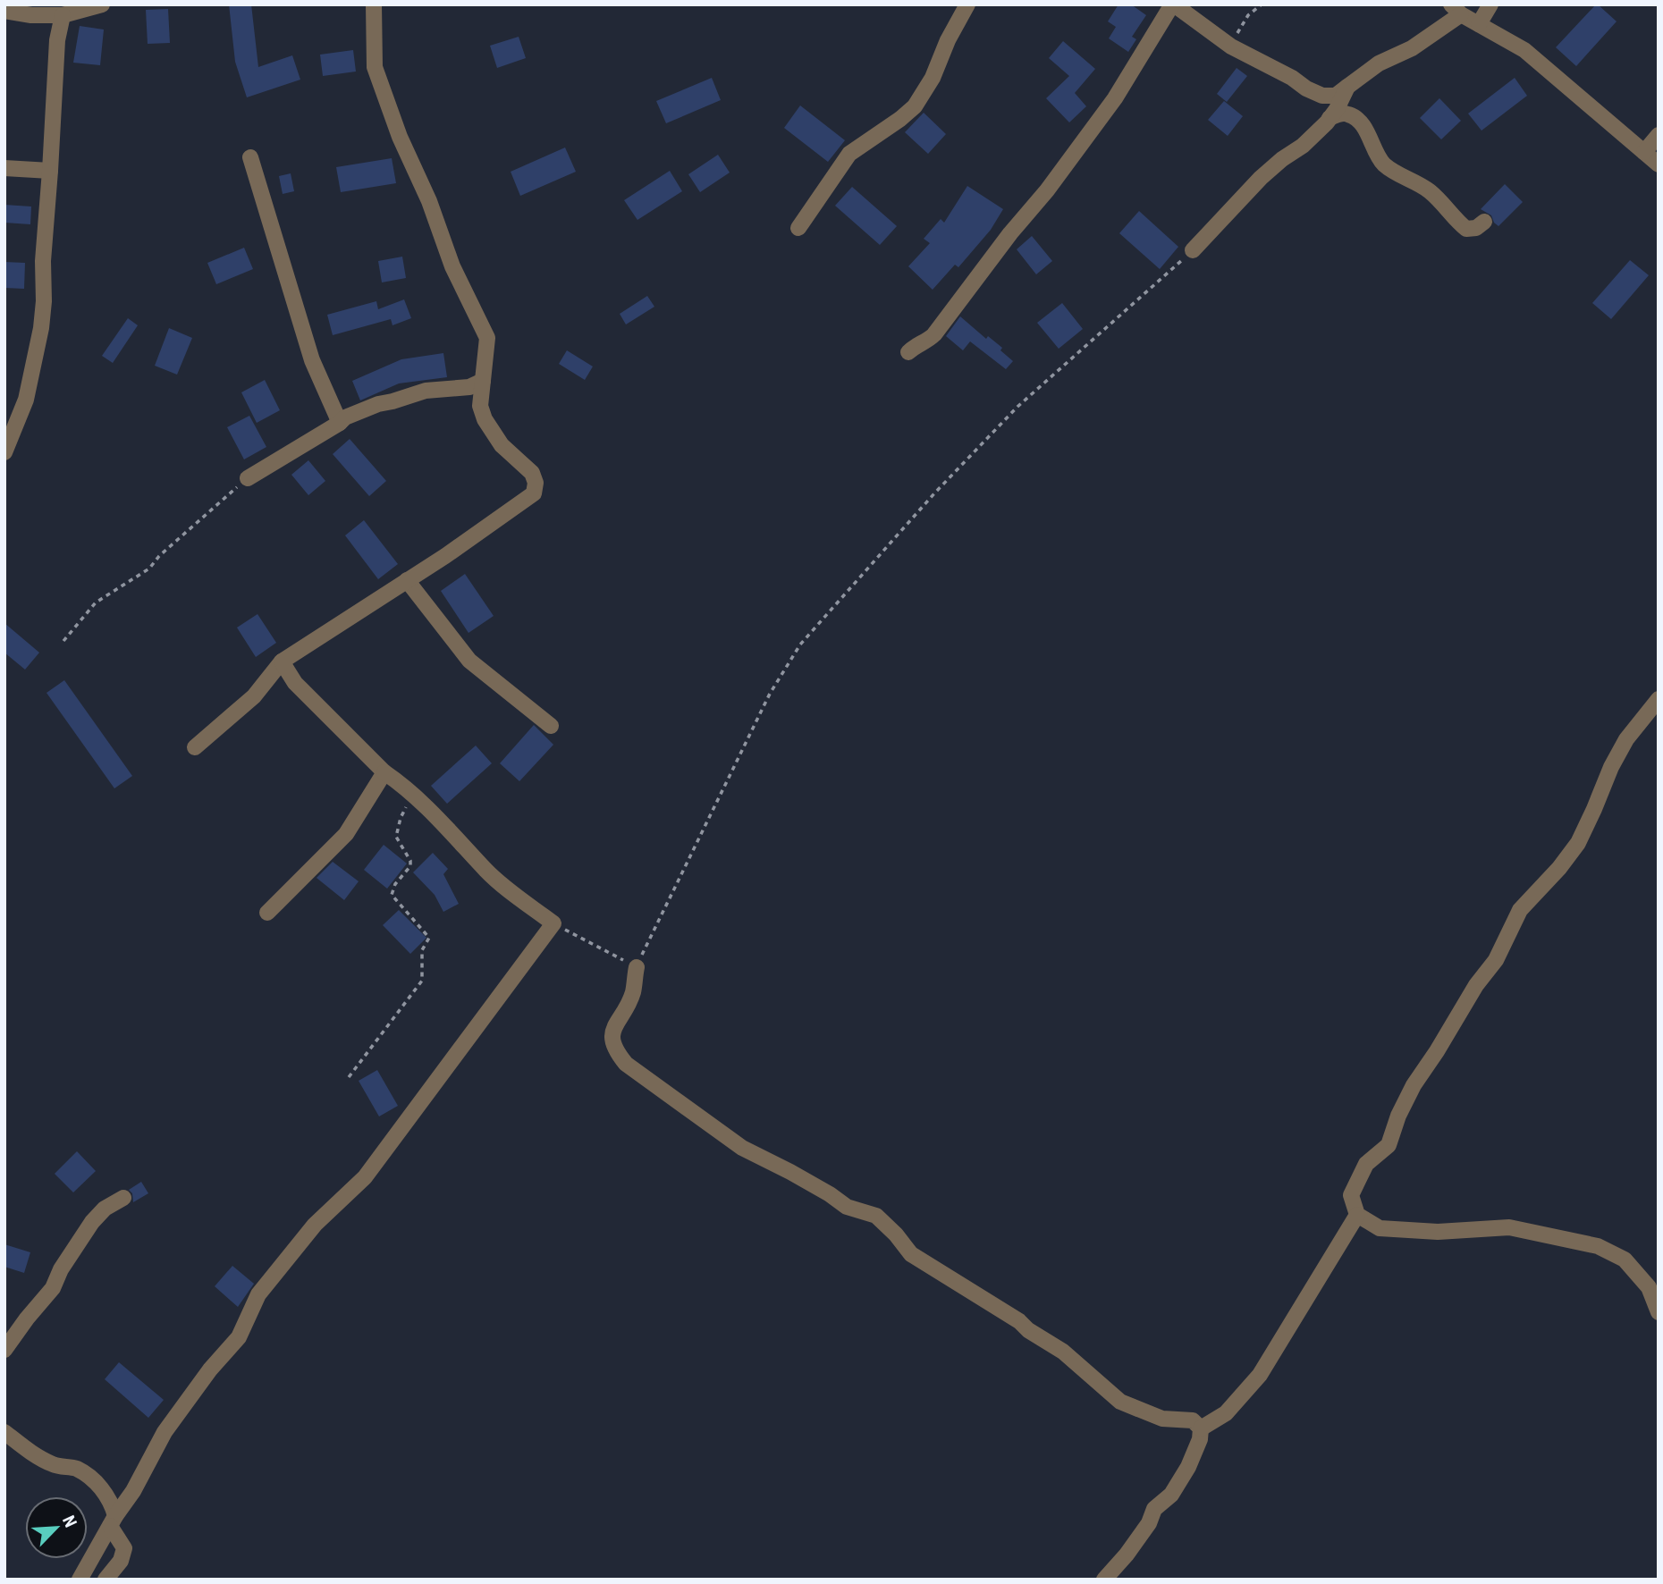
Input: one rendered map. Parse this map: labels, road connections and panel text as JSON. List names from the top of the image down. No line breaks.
{"north":"top right"}
